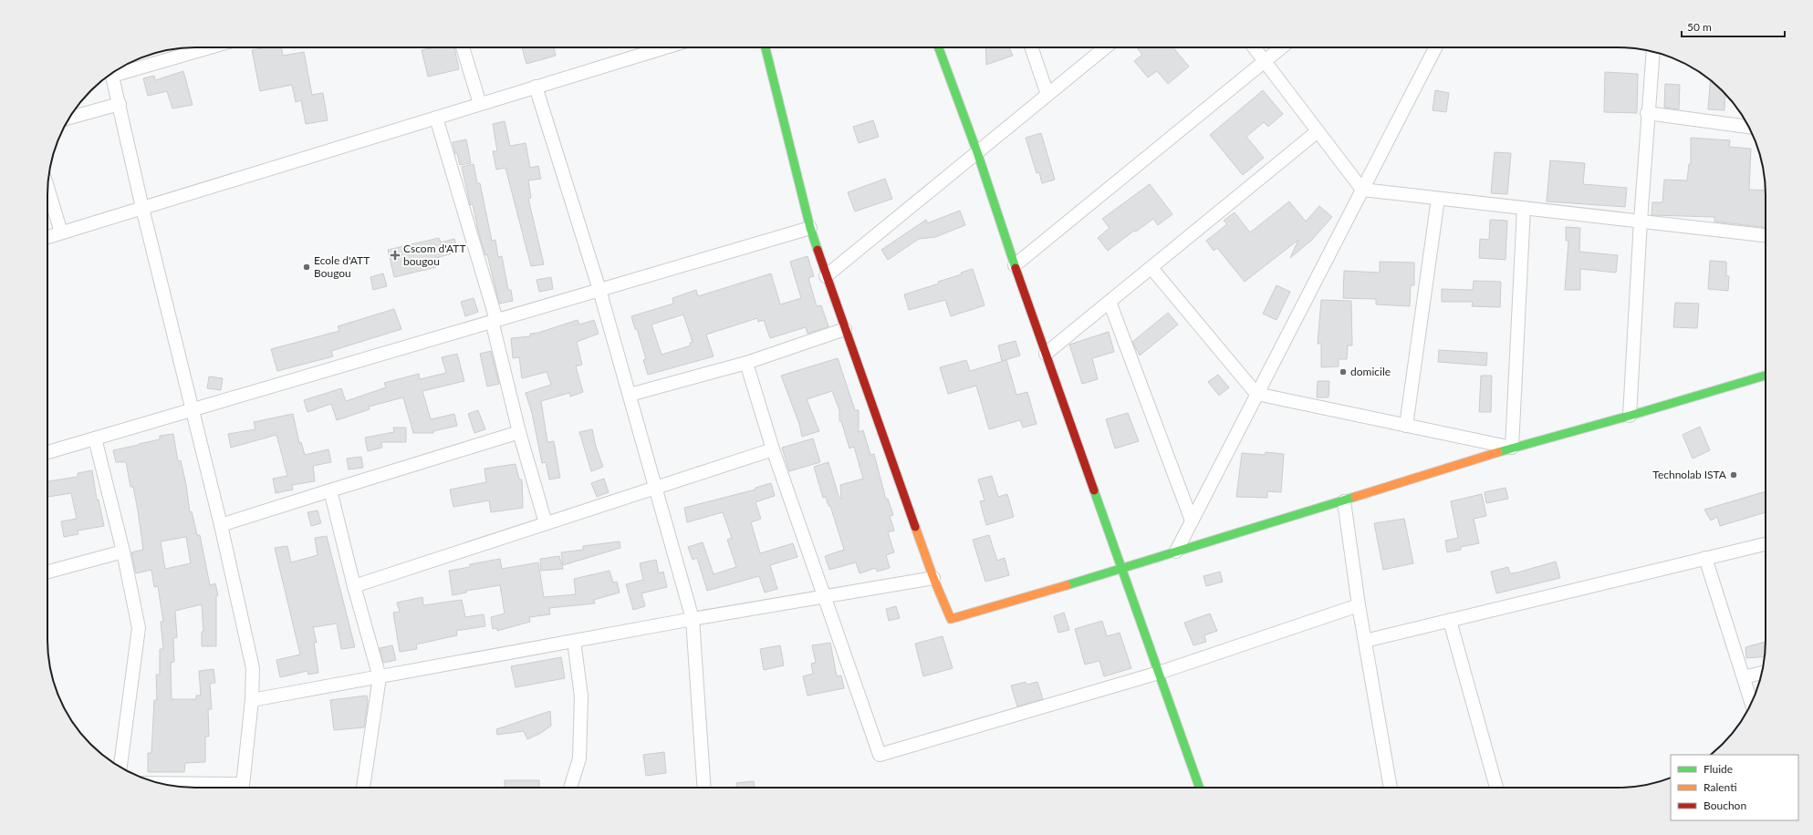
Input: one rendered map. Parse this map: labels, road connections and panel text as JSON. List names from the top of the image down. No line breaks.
{"places":{"health":["Cscom d'ATT bougou"],"other":["Ecole d'ATT Bougou","domicile","Technolab ISTA"]},"legend":["Fluide","Ralenti","Bouchon"],"scale_bar":"50 m"}
